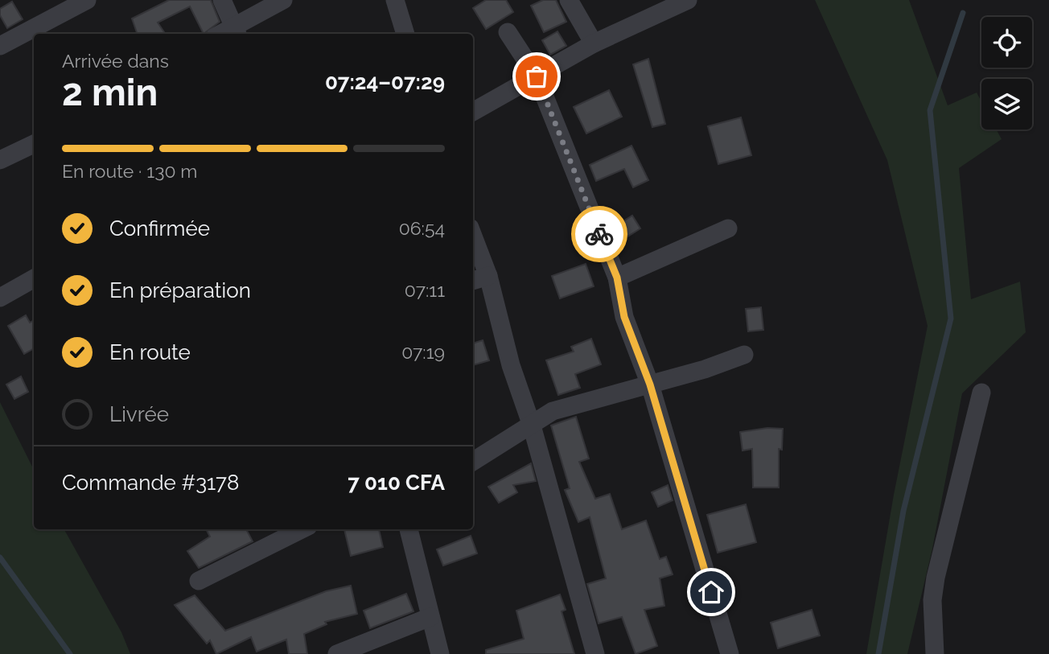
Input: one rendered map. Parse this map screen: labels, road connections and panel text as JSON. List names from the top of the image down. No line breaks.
{"page":{"heading":["2 min","Arrivée dans","07:24–07:29"],"panel":["Commande #3178","7 010 CFA"],"bar":"En route · 130 m","list":[["Confirmée","06:54"],["En préparation","07:11"],["En route","07:19"],"Livrée"]}}
